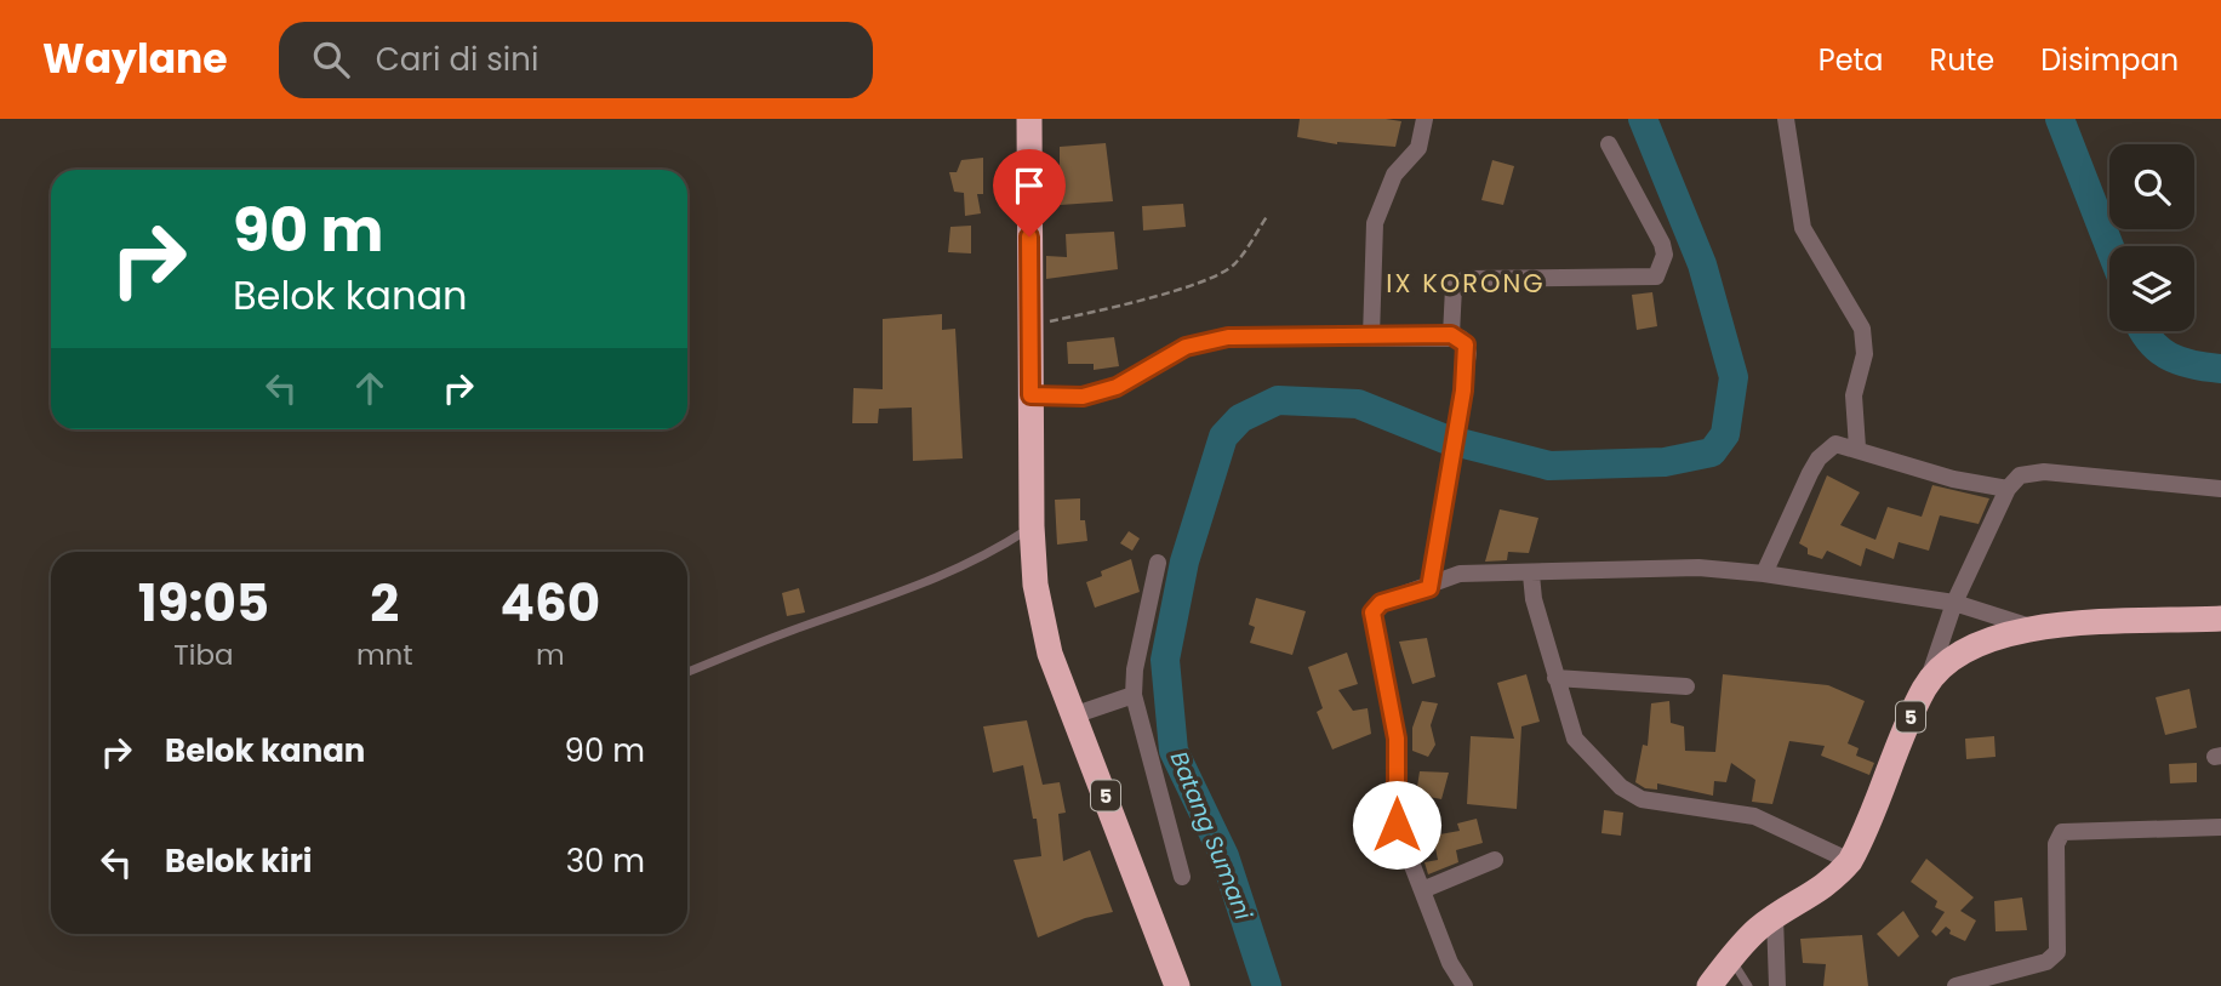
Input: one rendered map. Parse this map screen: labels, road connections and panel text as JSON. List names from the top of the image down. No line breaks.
{"streets":{"highway":["5"]},"districts":["IX KORONG"],"water":["Batang Sumani"],"page":{"header":"Waylane","search":"Cari di sini","nav":["Peta","Rute","Disimpan"],"turn":["90 m","Belok kanan"],"eta":["19:05","Tiba","2","mnt","460","m"],"list":[{"name":"Belok kanan","value":"90 m"},{"name":"Belok kiri","value":"30 m"}]}}
